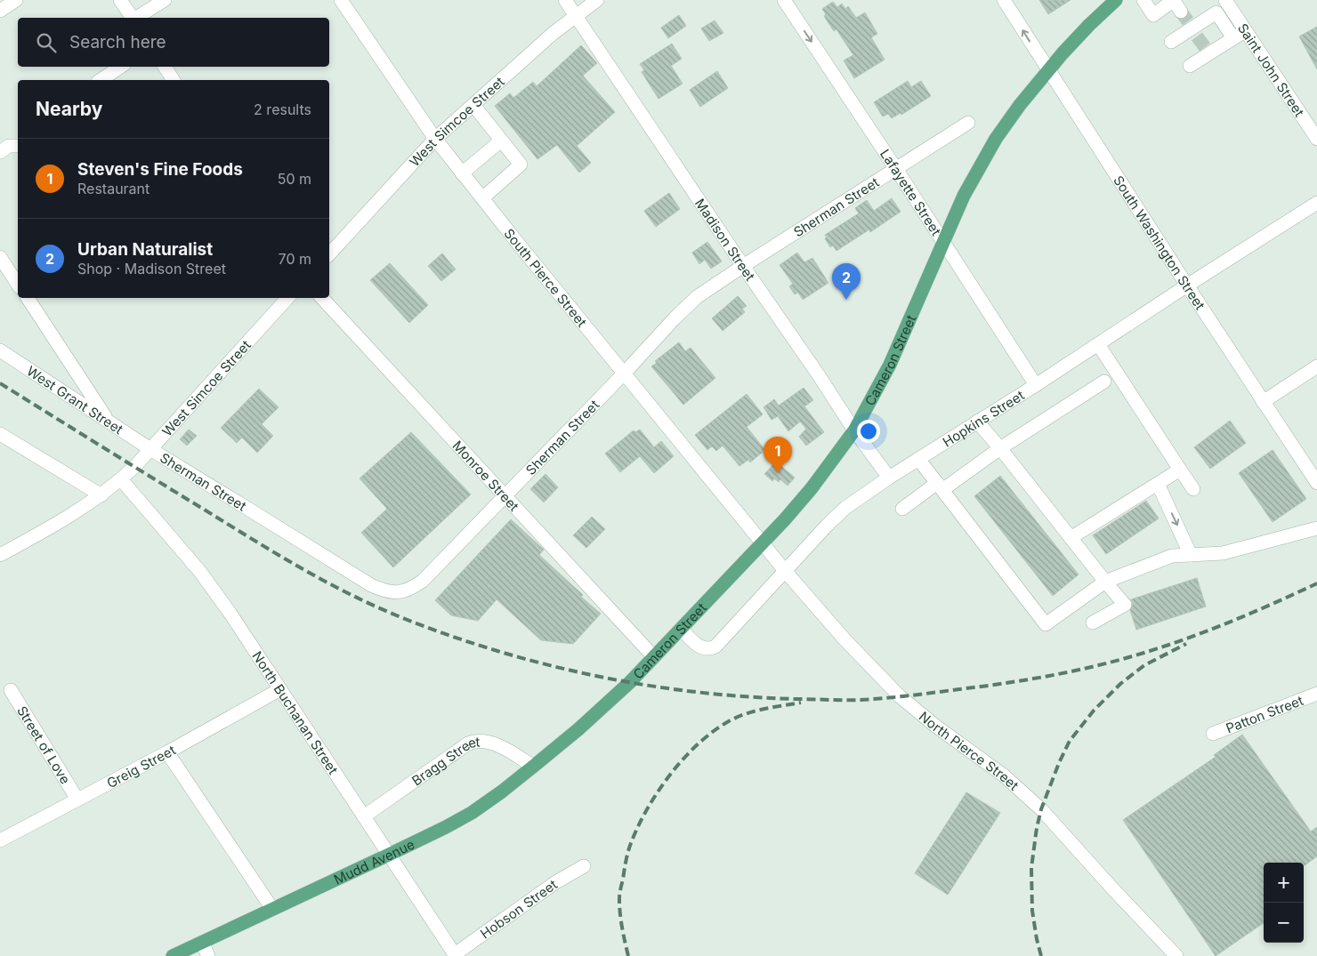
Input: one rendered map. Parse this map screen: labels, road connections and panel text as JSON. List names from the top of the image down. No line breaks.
{"streets":{"main road":["Cameron Street","Mudd Avenue"],"street":["Saint John Street","West Simcoe Street","Lafayette Street","Sherman Street","Madison Street","South Washington Street","South Pierce Street","West Grant Street","Hopkins Street","Monroe Street","North Buchanan Street","Patton Street","Street of Love","North Pierce Street","Bragg Street","Greig Street","Hobson Street"]},"crossings":[["West Simcoe Street","Sherman Street"],["West Simcoe Street","Madison Street"],["West Simcoe Street","South Pierce Street"],["West Simcoe Street","West Grant Street"],["West Simcoe Street","North Buchanan Street"],["Lafayette Street","Sherman Street"],["Lafayette Street","Cameron Street"],["Lafayette Street","Hopkins Street"],["Sherman Street","Madison Street"],["Sherman Street","South Pierce Street"],["Sherman Street","West Grant Street"],["Sherman Street","Monroe Street"],["Madison Street","Cameron Street"],["Madison Street","Hopkins Street"],["South Washington Street","Cameron Street"],["South Washington Street","Hopkins Street"],["South Pierce Street","Cameron Street"],["South Pierce Street","North Pierce Street"],["Cameron Street","Hopkins Street"],["Cameron Street","Monroe Street"],["Cameron Street","North Pierce Street"],["Cameron Street","Mudd Avenue"],["Hopkins Street","North Pierce Street"],["North Buchanan Street","Bragg Street"],["North Buchanan Street","Greig Street"],["North Buchanan Street","Mudd Avenue"],["North Buchanan Street","Hobson Street"],["Street of Love","Greig Street"],["Bragg Street","Mudd Avenue"]],"one_way":["Lafayette Street"],"page":{"search":"Search here","heading":["Nearby","2 results"],"list":[{"mark":"1","name":"Steven's Fine Foods","note":"Restaurant","value":"50 m"},{"mark":"2","name":"Urban Naturalist","note":"Shop · Madison Street","value":"70 m"}],"pins":["2","1"],"map_buttons":["+","−"]}}
